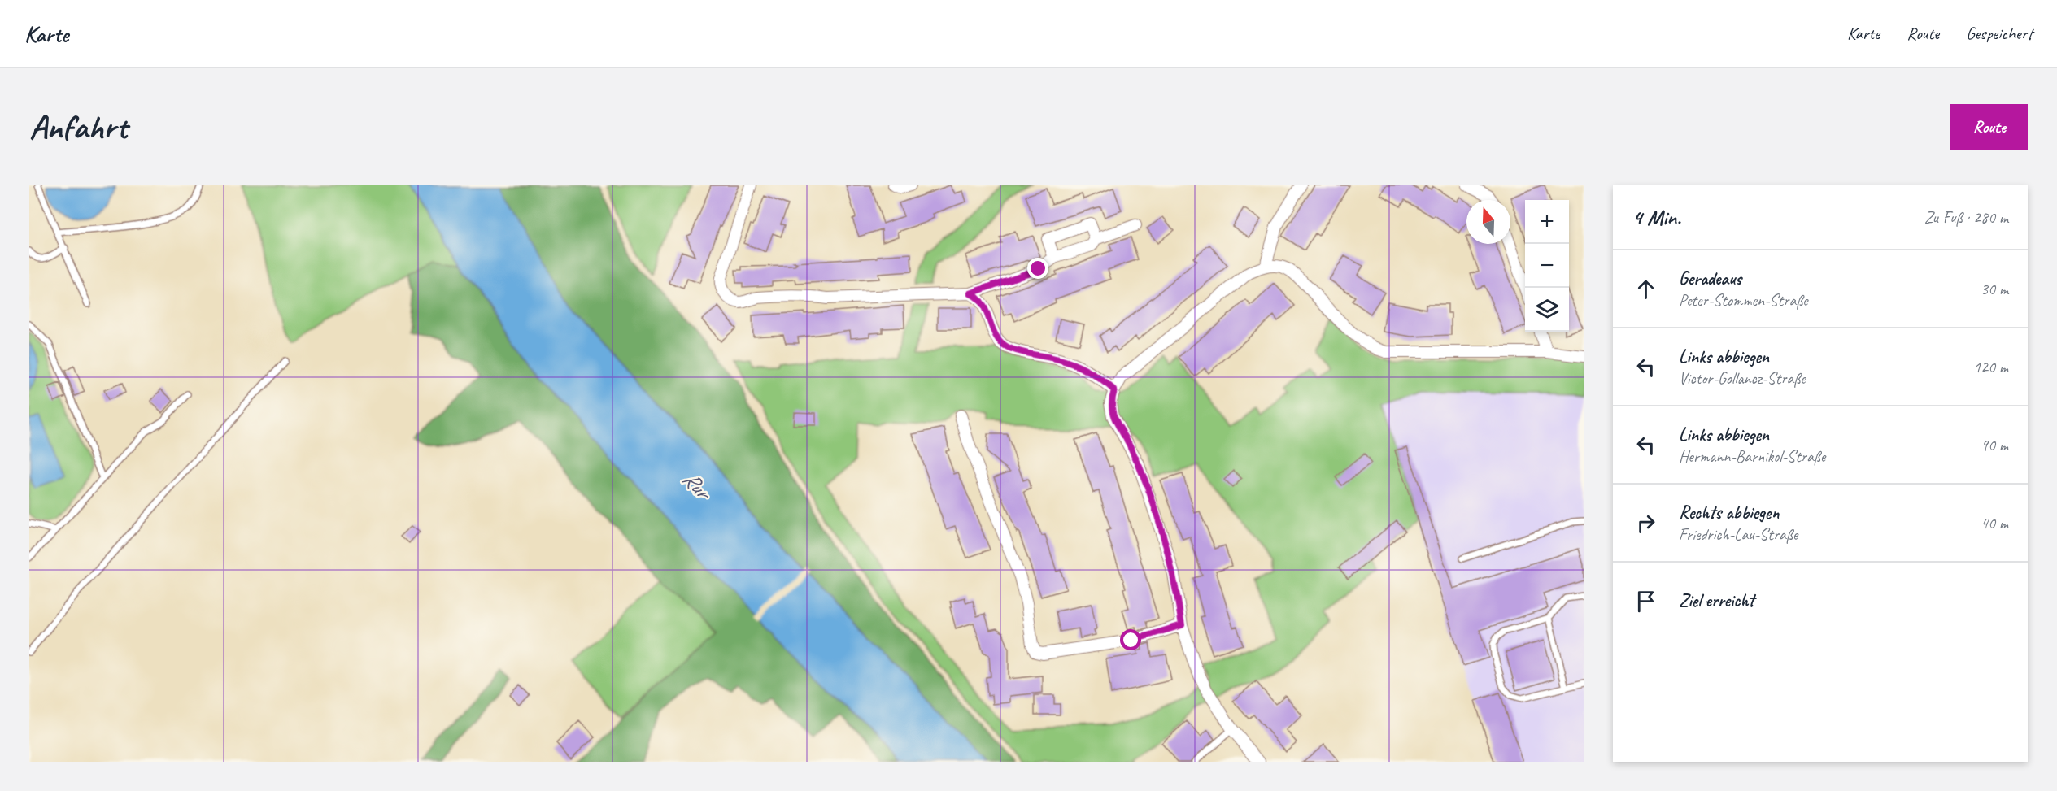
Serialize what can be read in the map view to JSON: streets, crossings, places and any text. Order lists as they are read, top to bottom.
{
  "water": ["Rur"],
  "north": "top",
  "page": {
    "header": "Karte",
    "nav": ["Karte", "Route", "Gespeichert"],
    "buttons": "Route",
    "title": "Anfahrt",
    "heading": ["4 Min.", "Zu Fuß · 280 m"],
    "map_buttons": ["+", "−"],
    "list": [
      ["Geradeaus", "Peter-Stommen-Straße", "30 m"],
      ["Links abbiegen", "Victor-Gollancz-Straße", "120 m"],
      ["Links abbiegen", "Hermann-Barnikol-Straße", "90 m"],
      ["Rechts abbiegen", "Friedrich-Lau-Straße", "40 m"],
      "Ziel erreicht"
    ]
  }
}
